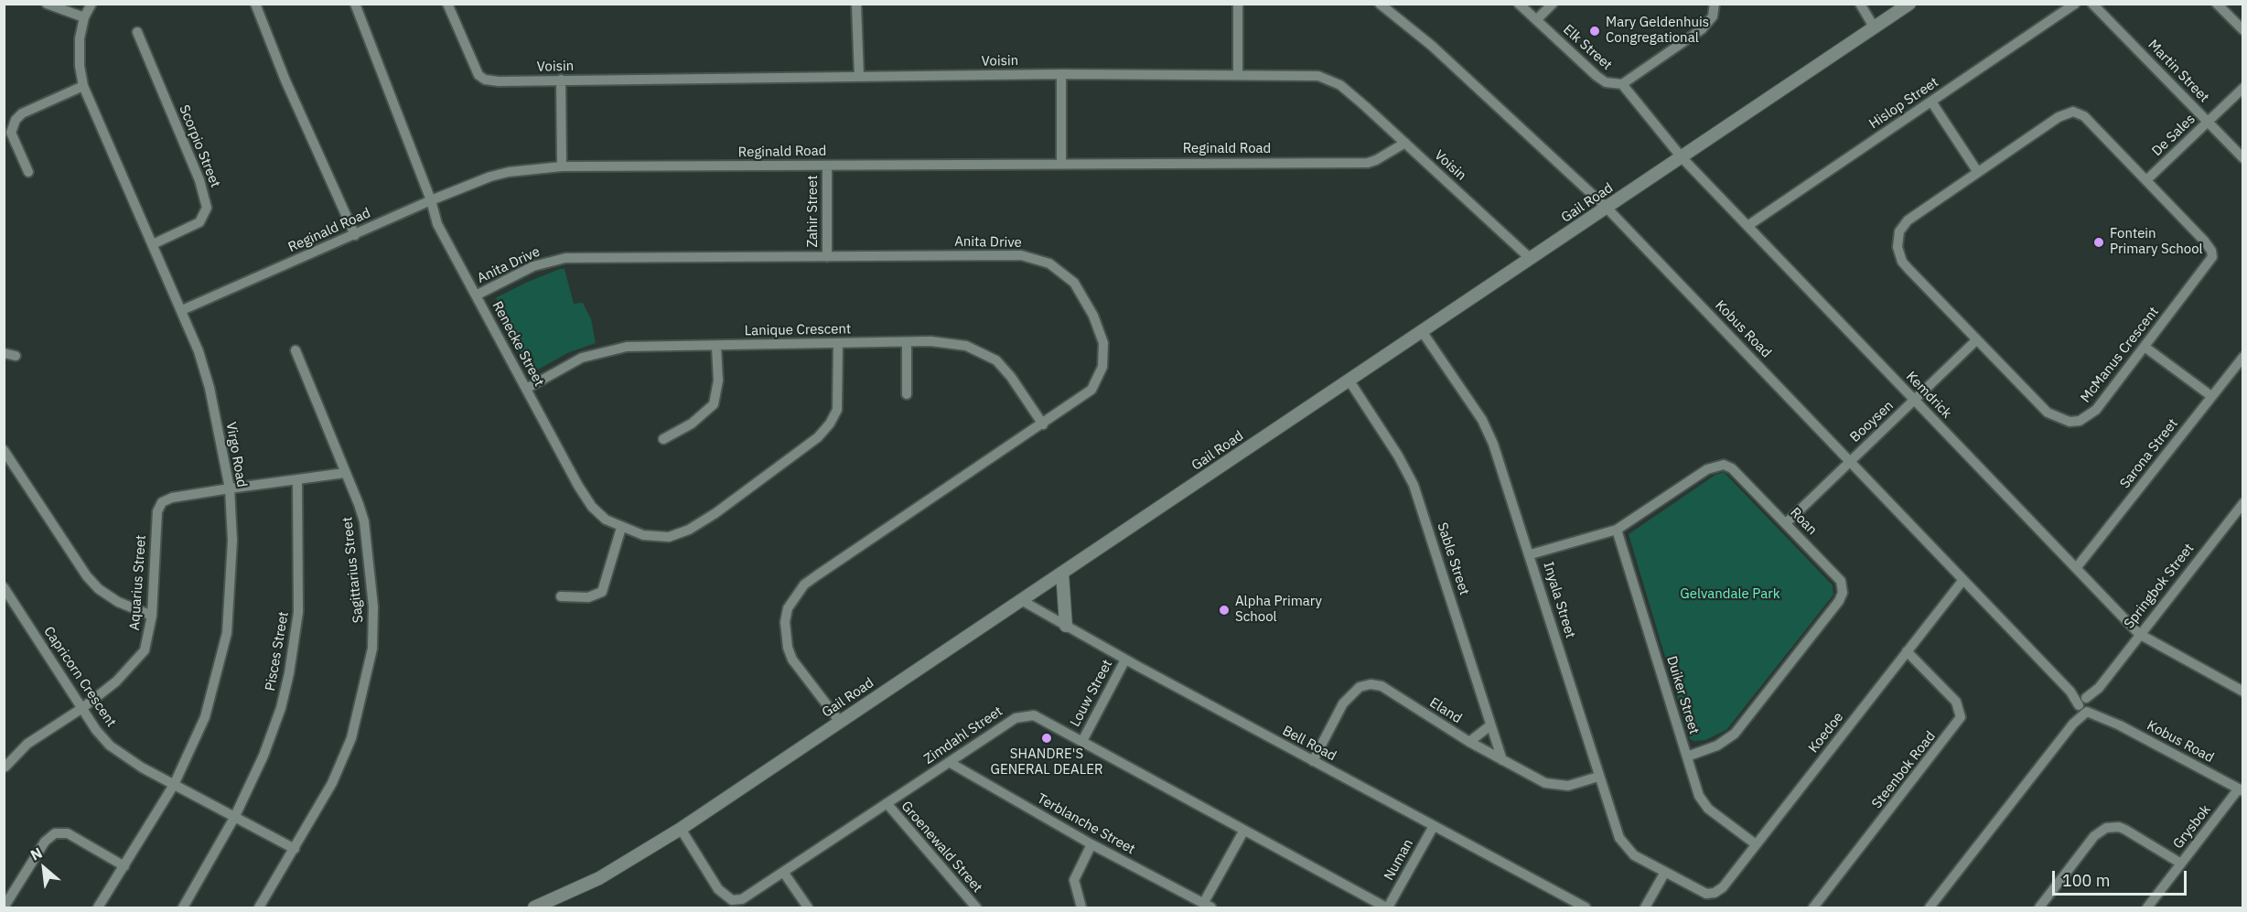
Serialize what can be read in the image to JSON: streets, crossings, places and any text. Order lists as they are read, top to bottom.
{
  "streets": {
    "street": [
      "Elk Street",
      "Voisin",
      "Martin Street",
      "Hislop Street",
      "De Sales",
      "Scorpio Street",
      "Reginald Road",
      "Gail Road",
      "Zahir Street",
      "Anita Drive",
      "Kobus Road",
      "Lanique Crescent",
      "Renecke Street",
      "McManus Crescent",
      "Kemdrick",
      "Booysen",
      "Sarona Street",
      "Virgo Road",
      "Roan",
      "Sable Street",
      "Sagittarius Street",
      "Aquarius Street",
      "Springbok Street",
      "Inyala Street",
      "Pisces Street",
      "Capricorn Crescent",
      "Louw Street",
      "Duiker Street",
      "Eland",
      "Koedoe",
      "Zimdahl Street",
      "Bell Road",
      "Steenbok Road",
      "Terblanche Street",
      "Grysbok",
      "Groenewald Street",
      "Numan"
    ]
  },
  "crossings": [
    ["Elk Street", "Kemdrick"],
    ["Voisin", "Reginald Road"],
    ["Voisin", "Gail Road"],
    ["Martin Street", "De Sales"],
    ["Hislop Street", "Kemdrick"],
    ["De Sales", "McManus Crescent"],
    ["Scorpio Street", "Virgo Road"],
    ["Reginald Road", "Zahir Street"],
    ["Reginald Road", "Renecke Street"],
    ["Reginald Road", "Virgo Road"],
    ["Gail Road", "Anita Drive"],
    ["Gail Road", "Kobus Road"],
    ["Gail Road", "Kemdrick"],
    ["Gail Road", "Sable Street"],
    ["Gail Road", "Inyala Street"],
    ["Gail Road", "Zimdahl Street"],
    ["Gail Road", "Bell Road"],
    ["Zahir Street", "Anita Drive"],
    ["Anita Drive", "Lanique Crescent"],
    ["Anita Drive", "Renecke Street"],
    ["Kobus Road", "Booysen"],
    ["Kobus Road", "Springbok Street"],
    ["Kobus Road", "Koedoe"],
    ["Kobus Road", "Grysbok"],
    ["Lanique Crescent", "Renecke Street"],
    ["McManus Crescent", "Booysen"],
    ["Kemdrick", "Booysen"],
    ["Kemdrick", "Sarona Street"],
    ["Kemdrick", "Springbok Street"],
    ["Booysen", "Roan"],
    ["Virgo Road", "Aquarius Street"],
    ["Virgo Road", "Capricorn Crescent"],
    ["Roan", "Inyala Street"],
    ["Roan", "Duiker Street"],
    ["Sable Street", "Eland"],
    ["Aquarius Street", "Capricorn Crescent"],
    ["Inyala Street", "Eland"],
    ["Inyala Street", "Koedoe"],
    ["Louw Street", "Zimdahl Street"],
    ["Louw Street", "Bell Road"],
    ["Duiker Street", "Koedoe"],
    ["Eland", "Bell Road"],
    ["Koedoe", "Steenbok Road"],
    ["Zimdahl Street", "Terblanche Street"],
    ["Zimdahl Street", "Groenewald Street"],
    ["Zimdahl Street", "Numan"],
    ["Bell Road", "Numan"]
  ],
  "parks": ["Gelvandale Park"],
  "places": [
    "Mary Geldenhuis Congregational",
    "Fontein Primary School",
    "Alpha Primary School",
    "SHANDRE'S GENERAL DEALER"
  ],
  "scale_bar": "100 m",
  "north": "top left"
}
